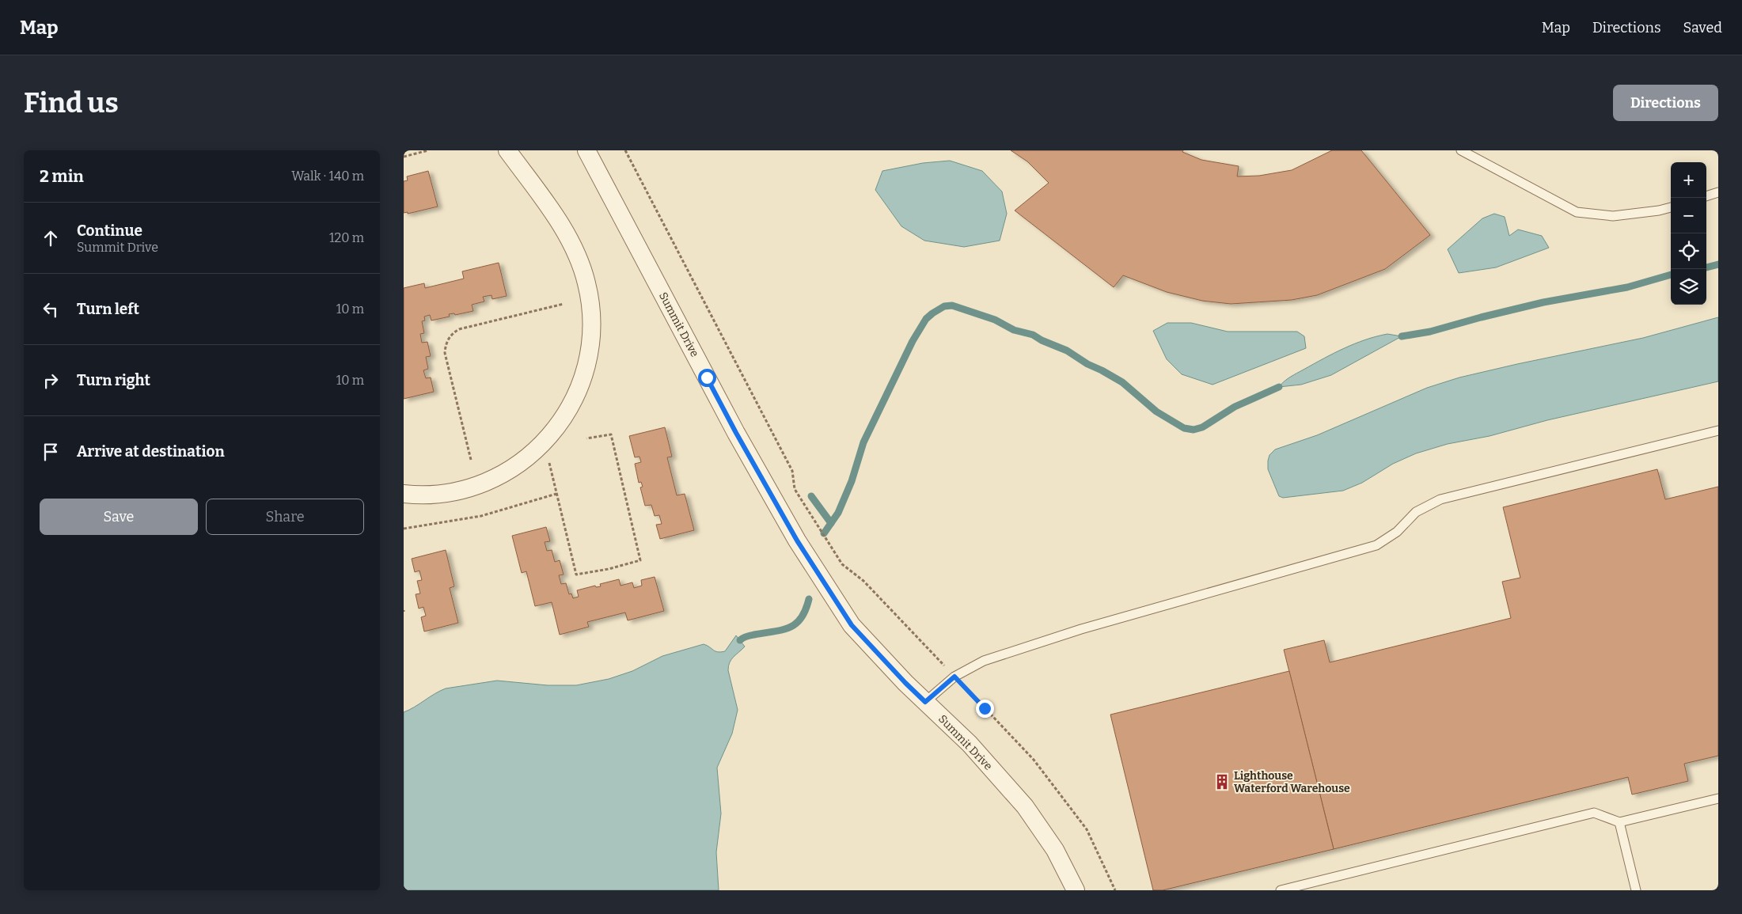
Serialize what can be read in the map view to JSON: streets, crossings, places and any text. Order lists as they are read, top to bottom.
{
  "streets": {
    "street": ["Summit Drive"]
  },
  "places": {
    "building": ["Lighthouse Waterford Warehouse"]
  },
  "page": {
    "header": "Map",
    "nav": ["Map", "Directions", "Saved"],
    "buttons": [
      "Directions",
      ["Save", "Share"]
    ],
    "title": "Find us",
    "heading": ["2 min", "Walk · 140 m"],
    "map_buttons": ["+", "−"],
    "list": [
      ["Continue", "Summit Drive", "120 m"],
      ["Turn left", "10 m"],
      ["Turn right", "10 m"],
      "Arrive at destination"
    ]
  }
}
